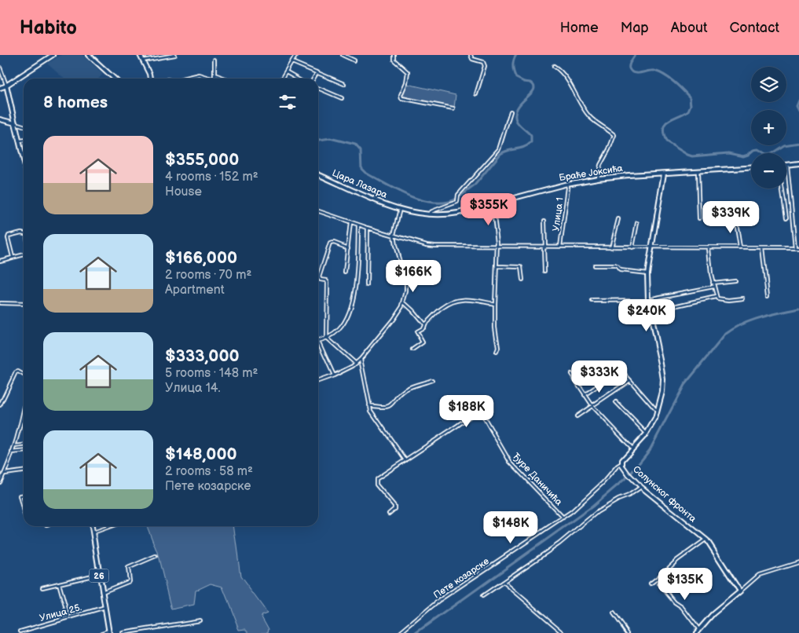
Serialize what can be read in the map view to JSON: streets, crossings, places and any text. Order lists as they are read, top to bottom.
{
  "streets": {
    "main road": [
      "Браће Јоксића",
      "Цара Лазара",
      "Солунског фронта",
      "26"
    ],
    "street": [
      "Улица 1",
      "Ђуре Даничића",
      "Пете козарске",
      "Улица 25."
    ]
  },
  "crossings": [
    ["Браће Јоксића", "Цара Лазара"],
    ["Браће Јоксића", "Улица 1"],
    ["Браће Јоксића", "Солунског фронта"],
    ["Ђуре Даничића", "Пете козарске"],
    ["Солунског фронта", "Пете козарске"],
    ["26", "Улица 25."]
  ],
  "page": {
    "header": "Habito",
    "nav": [
      "Home",
      "Map",
      "About",
      "Contact"
    ],
    "map_buttons": ["+", "−"],
    "heading": "8 homes",
    "list": [
      {
        "name": "$355,000",
        "note": "4 rooms · 152 m² · House"
      },
      {
        "name": "$166,000",
        "note": "2 rooms · 70 m² · Apartment"
      },
      {
        "name": "$333,000",
        "note": "5 rooms · 148 m² · Улица 14."
      },
      {
        "name": "$148,000",
        "note": "2 rooms · 58 m² · Пете козарске"
      }
    ],
    "price": [
      "$355K",
      "$339K",
      "$166K",
      "$240K",
      "$333K",
      "$188K",
      "$148K",
      "$135K"
    ]
  }
}
